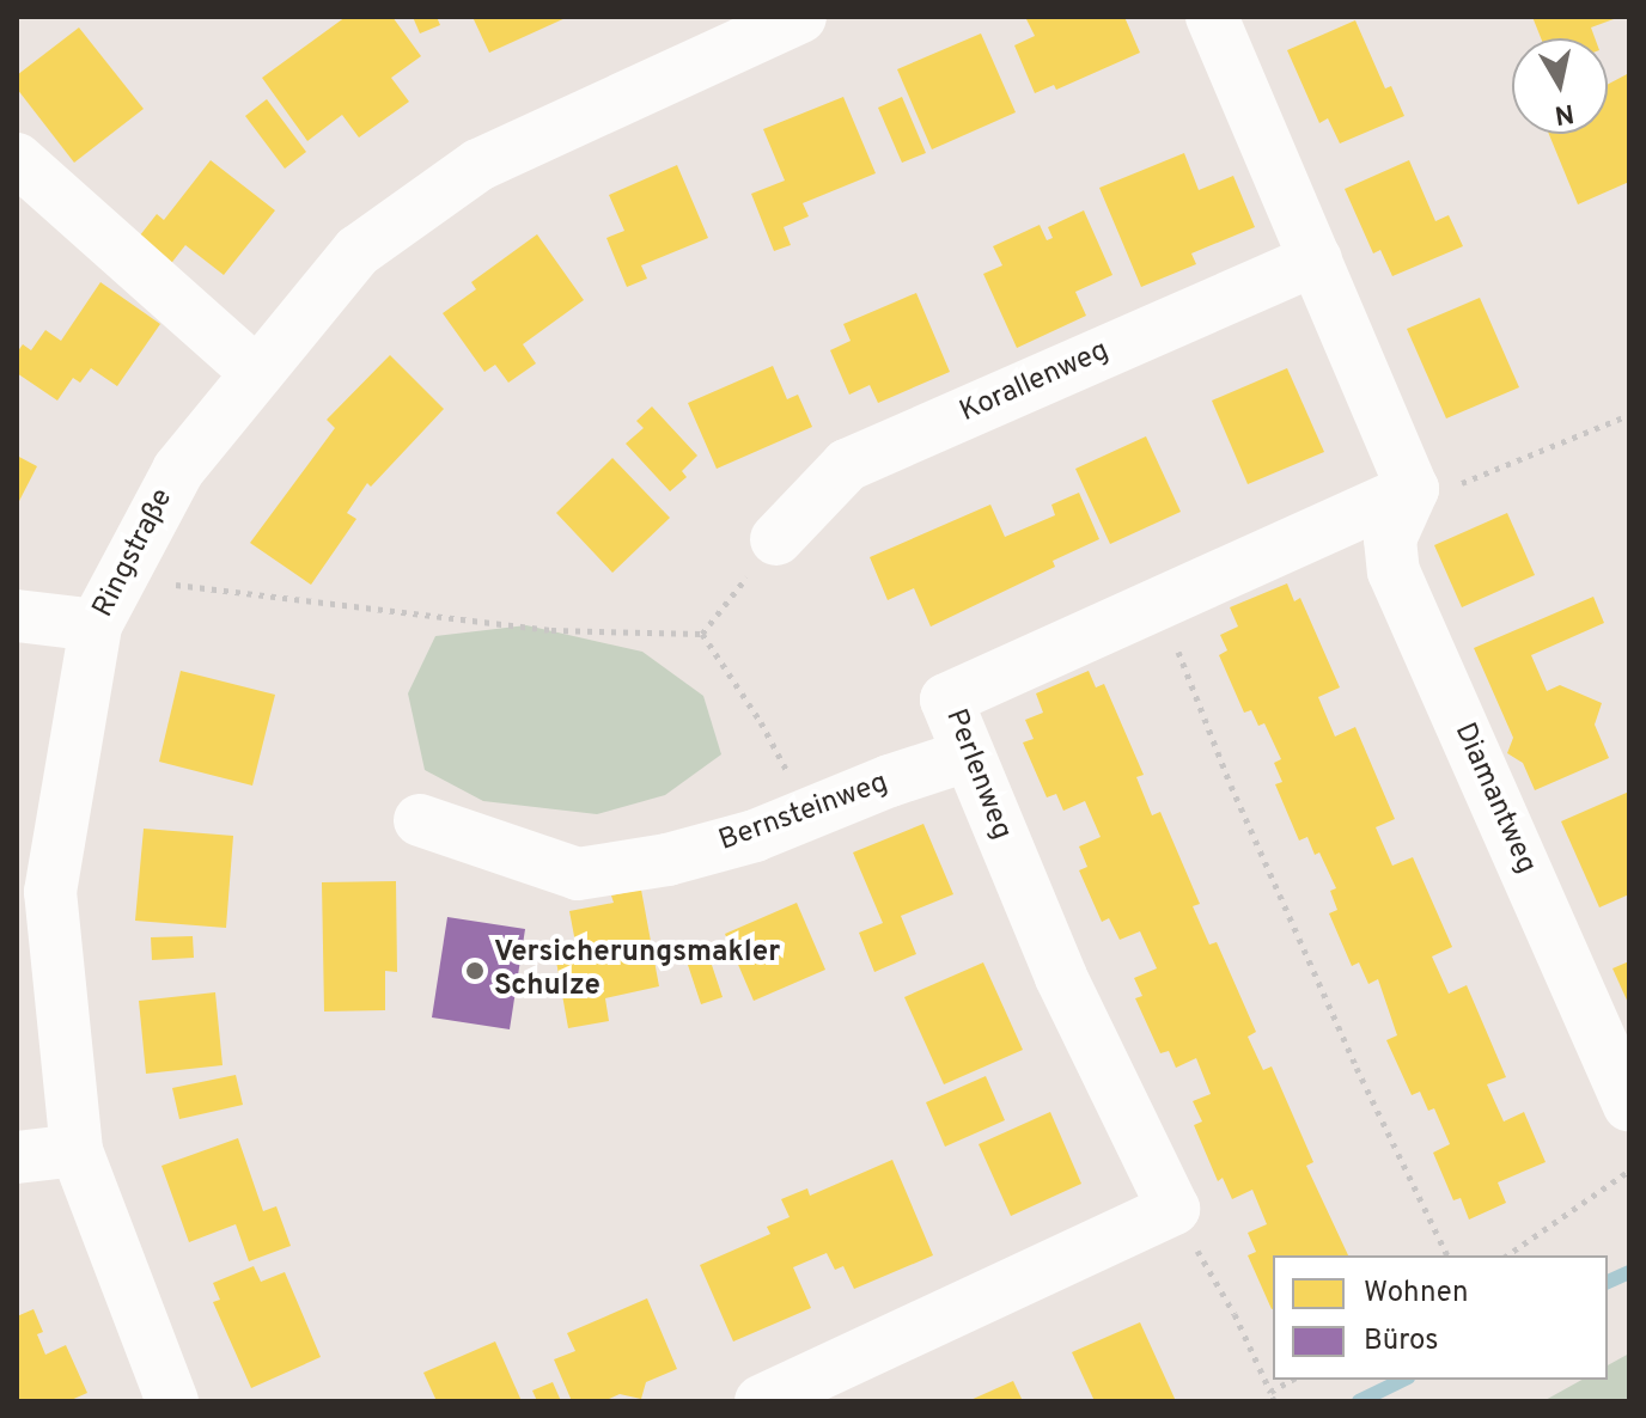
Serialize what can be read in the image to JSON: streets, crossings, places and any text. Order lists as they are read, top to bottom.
{
  "streets": {
    "street": [
      "Korallenweg",
      "Ringstraße",
      "Perlenweg",
      "Diamantweg",
      "Bernsteinweg"
    ]
  },
  "crossings": [
    ["Perlenweg", "Diamantweg"],
    ["Perlenweg", "Bernsteinweg"]
  ],
  "places": ["Versicherungsmakler Schulze"],
  "legend": ["Wohnen", "Büros"],
  "north": "bottom"
}
